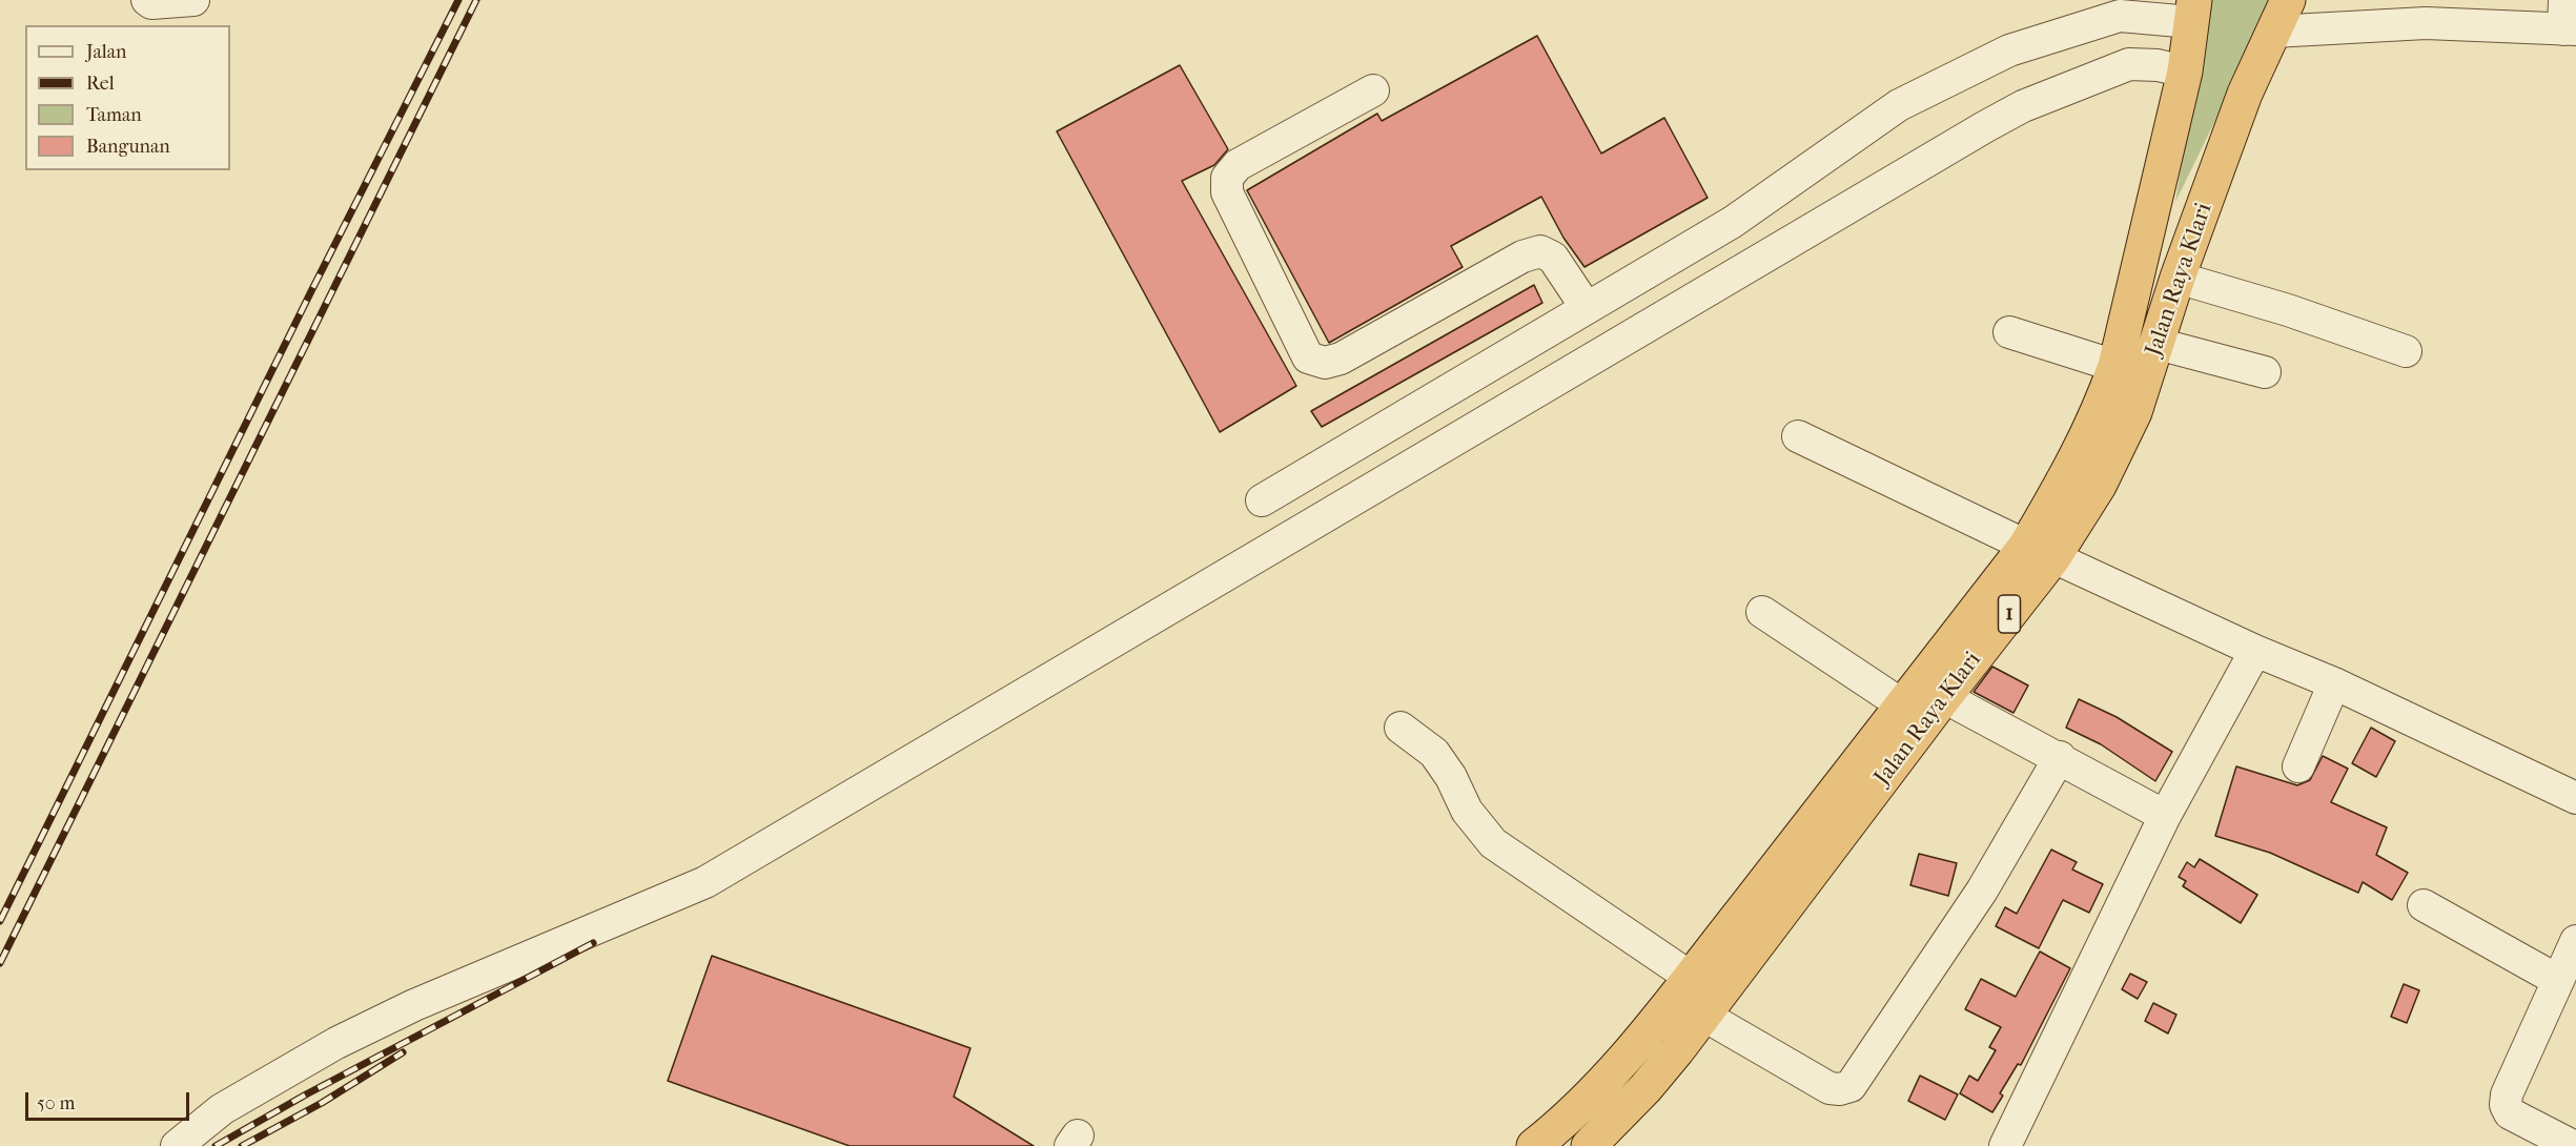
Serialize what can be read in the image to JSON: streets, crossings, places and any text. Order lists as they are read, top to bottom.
{
  "streets": {
    "highway": ["Jalan Raya Klari", "1"]
  },
  "legend": [
    "Jalan",
    "Rel",
    "Taman",
    "Bangunan"
  ],
  "scale_bar": "50 m"
}
